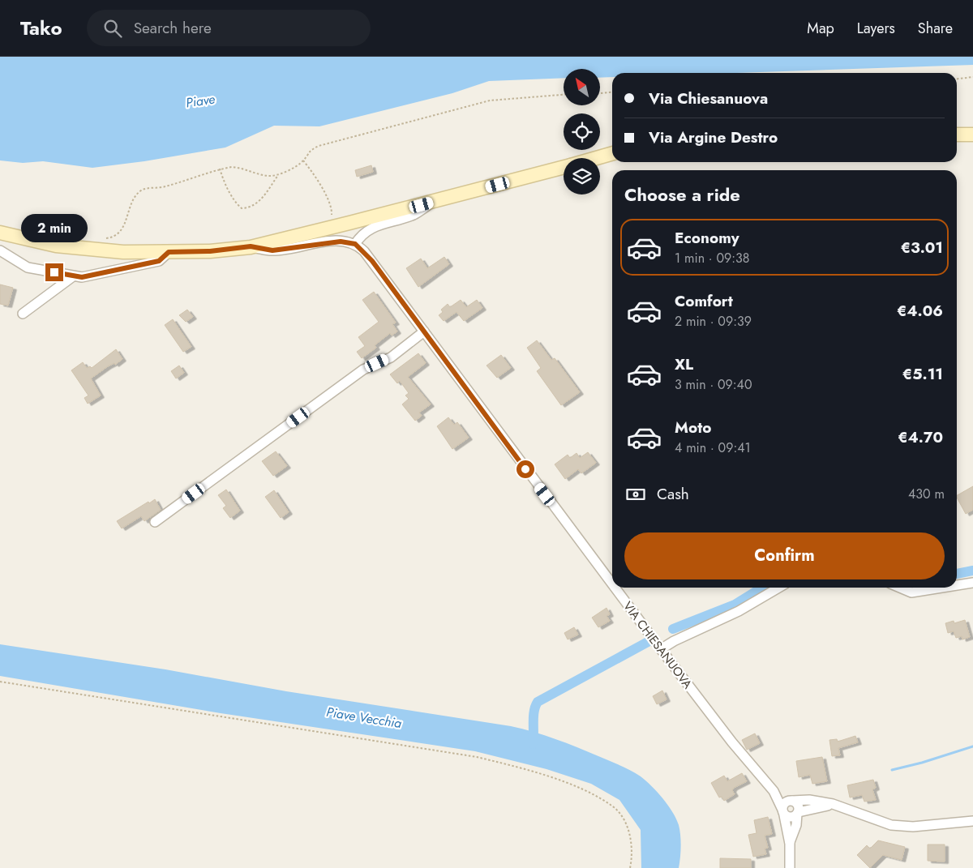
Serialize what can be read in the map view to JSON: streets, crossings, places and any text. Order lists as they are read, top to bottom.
{
  "streets": {
    "street": ["VIA CHIESANUOVA"]
  },
  "water": ["Piave", "Piave Vecchia"],
  "north": "top left",
  "page": {
    "header": "Tako",
    "search": "Search here",
    "nav": ["Map", "Layers", "Share"],
    "banner": ["Via Chiesanuova", "Via Argine Destro"],
    "heading": "Choose a ride",
    "bubble": "2 min",
    "list": [
      {
        "name": "Economy",
        "note": "1 min · 09:38",
        "value": "€3.01"
      },
      {
        "name": "Comfort",
        "note": "2 min · 09:39",
        "value": "€4.06"
      },
      {
        "name": "XL",
        "note": "3 min · 09:40",
        "value": "€5.11"
      },
      {
        "name": "Moto",
        "note": "4 min · 09:41",
        "value": "€4.70"
      }
    ],
    "pay": ["Cash", "430 m"],
    "buttons": "Confirm"
  }
}
